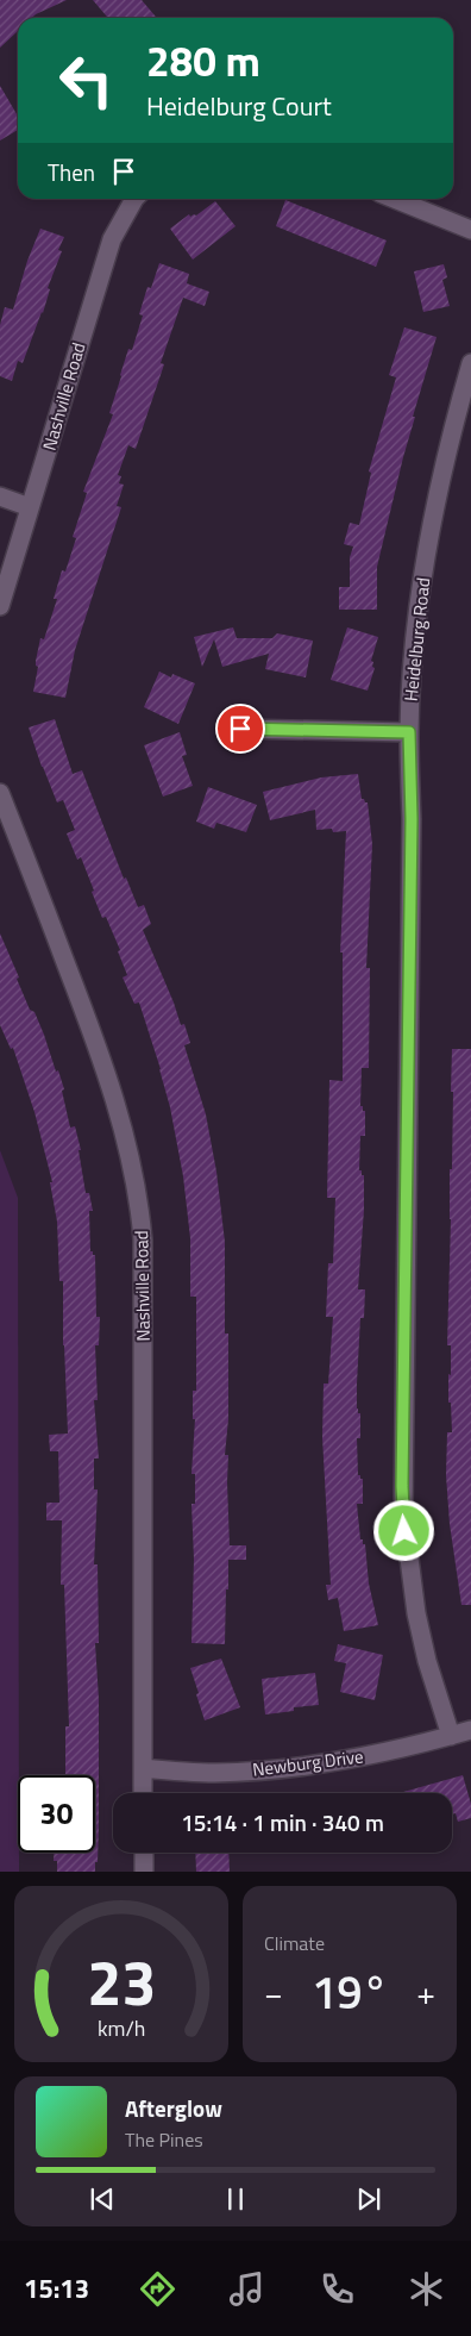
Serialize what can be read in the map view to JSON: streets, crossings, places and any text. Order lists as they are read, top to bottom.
{
  "streets": {
    "street": ["Nashville Road", "Heidelburg Road", "Newburg Drive"]
  },
  "crossings": [
    ["Nashville Road", "Newburg Drive"],
    ["Heidelburg Road", "Newburg Drive"]
  ],
  "page": {
    "turn": ["280 m", "Heidelburg Court"],
    "then": "Then",
    "limit": "30",
    "trip": "15:14 · 1 min · 340 m",
    "tile": "Climate",
    "heat": ["−", "19°", "+"],
    "song": ["Afterglow", "The Pines"],
    "tabs": "15:13",
    "gauge": ["23", "km/h"]
  }
}
